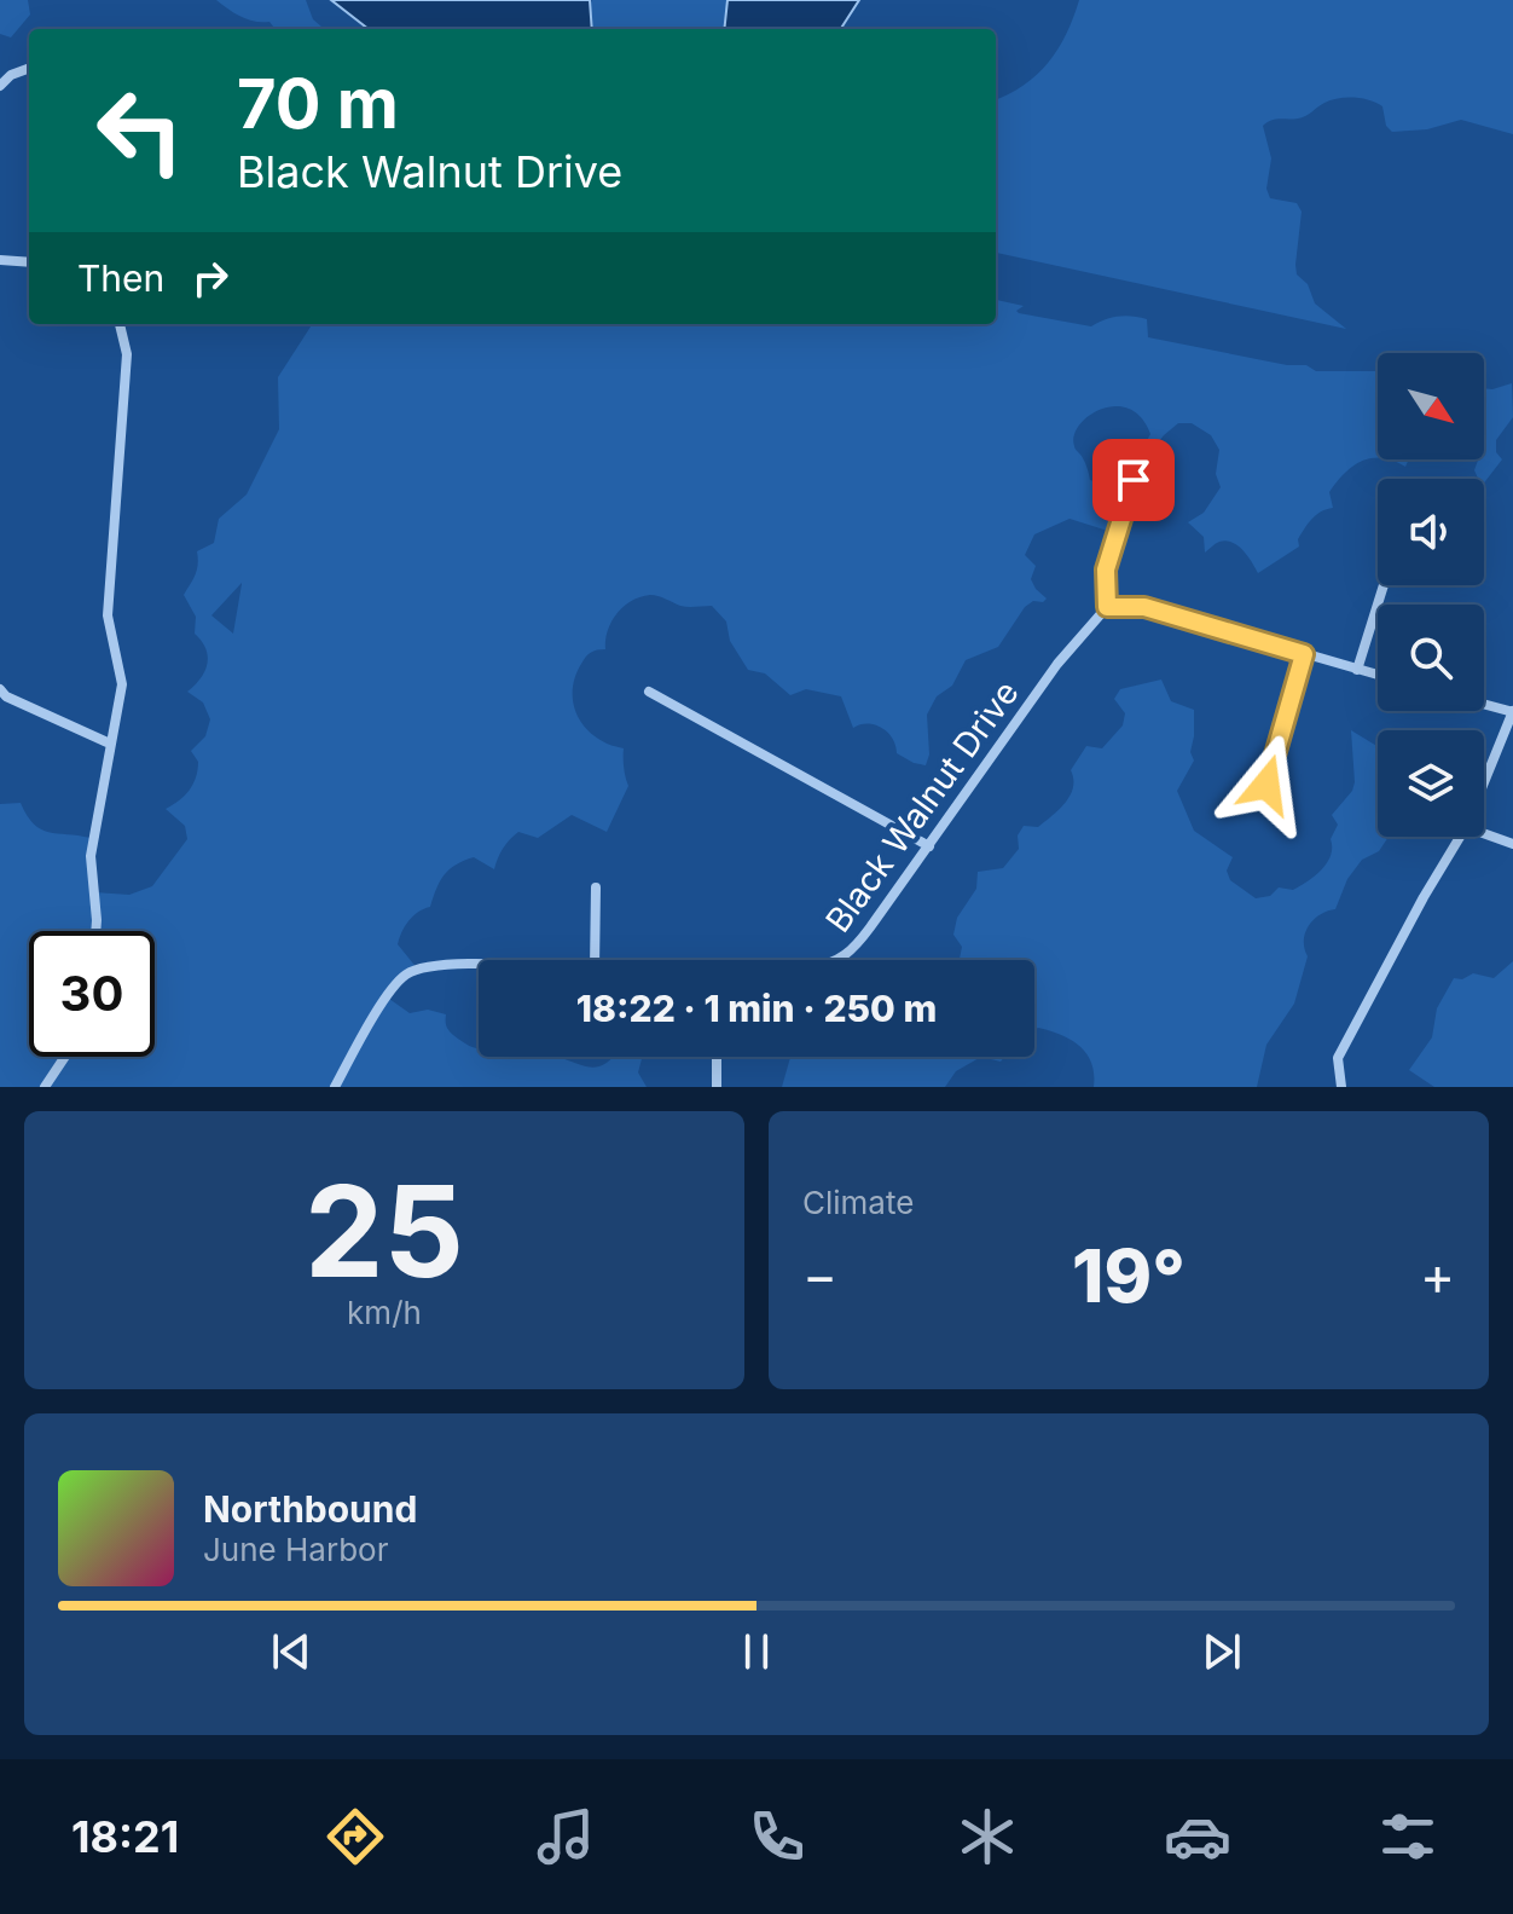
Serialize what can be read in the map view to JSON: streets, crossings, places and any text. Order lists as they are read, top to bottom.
{
  "streets": {
    "street": ["Black Walnut Drive"]
  },
  "north": "bottom right",
  "page": {
    "turn": ["70 m", "Black Walnut Drive"],
    "then": "Then",
    "limit": "30",
    "trip": "18:22 · 1 min · 250 m",
    "tile": [
      ["25", "km/h"],
      "Climate"
    ],
    "heat": ["−", "19°", "+"],
    "song": ["Northbound", "June Harbor"],
    "tabs": "18:21"
  }
}
